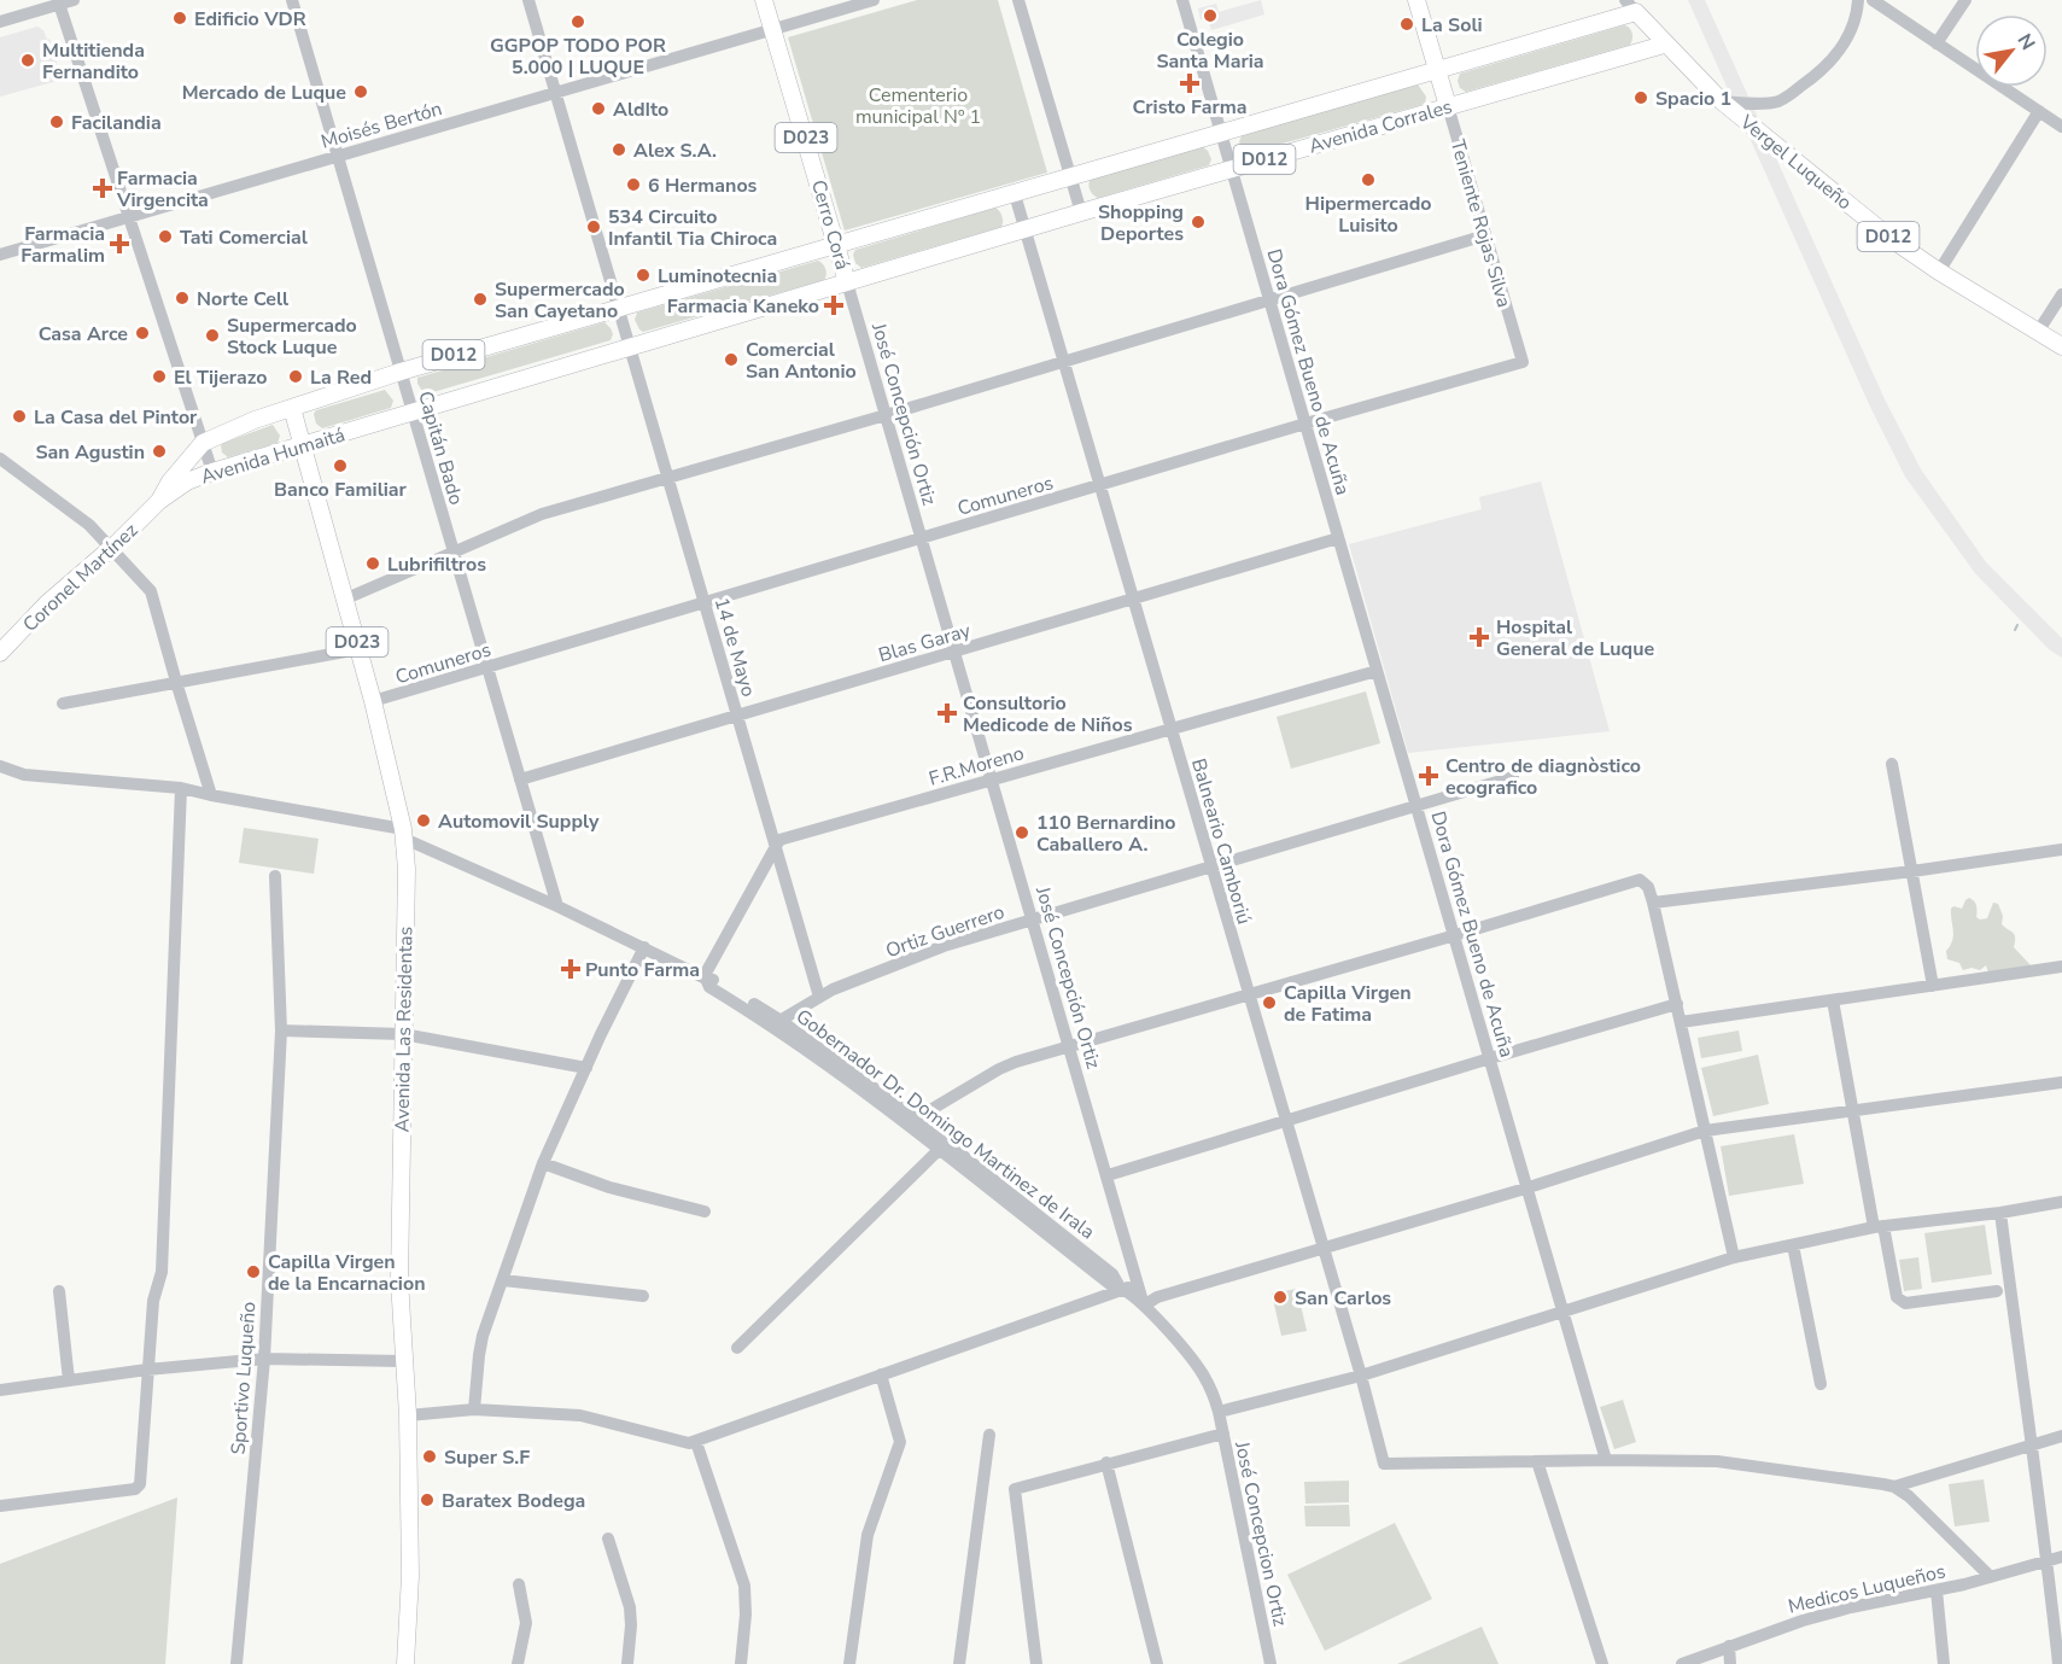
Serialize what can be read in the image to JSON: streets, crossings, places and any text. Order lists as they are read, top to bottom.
{
  "streets": {
    "main road": [
      "Avenida Corrales",
      "D023",
      "D012",
      "Vergel Luqueño",
      "Teniente Rojas Silva",
      "Cerro Corá",
      "Avenida Humaitá",
      "Coronel Martínez",
      "Avenida Las Residentas"
    ],
    "street": [
      "Moisés Bertón",
      "Dora Gómez Bueno de Acuña",
      "José Concepción Ortiz",
      "Capitán Bado",
      "Comuneros",
      "Blas Garay",
      "14 de Mayo",
      "F.R.Moreno",
      "Balneario Camboriú",
      "Ortiz Guerrero",
      "Gobernador Dr. Domingo Martinez de Irala",
      "Sportivo Luqueño",
      "José Concepcion Ortiz",
      "Medicos Luqueños"
    ]
  },
  "crossings": [
    ["Moisés Bertón", "Cerro Corá"],
    ["Moisés Bertón", "Capitán Bado"],
    ["Moisés Bertón", "14 de Mayo"],
    ["Avenida Corrales", "Vergel Luqueño"],
    ["Avenida Corrales", "Teniente Rojas Silva"],
    ["Avenida Corrales", "Cerro Corá"],
    ["Avenida Corrales", "Dora Gómez Bueno de Acuña"],
    ["Avenida Corrales", "José Concepción Ortiz"],
    ["Avenida Corrales", "Avenida Humaitá"],
    ["Avenida Corrales", "Balneario Camboriú"],
    ["Teniente Rojas Silva", "Comuneros"],
    ["Cerro Corá", "José Concepción Ortiz"],
    ["Cerro Corá", "Avenida Humaitá"],
    ["Dora Gómez Bueno de Acuña", "Comuneros"],
    ["Dora Gómez Bueno de Acuña", "Blas Garay"],
    ["Dora Gómez Bueno de Acuña", "F.R.Moreno"],
    ["Dora Gómez Bueno de Acuña", "Ortiz Guerrero"],
    ["José Concepción Ortiz", "Avenida Humaitá"],
    ["José Concepción Ortiz", "Comuneros"],
    ["José Concepción Ortiz", "Blas Garay"],
    ["José Concepción Ortiz", "F.R.Moreno"],
    ["José Concepción Ortiz", "Ortiz Guerrero"],
    ["José Concepción Ortiz", "Gobernador Dr. Domingo Martinez de Irala"],
    ["José Concepción Ortiz", "José Concepcion Ortiz"],
    ["Capitán Bado", "Avenida Humaitá"],
    ["Capitán Bado", "Comuneros"],
    ["Capitán Bado", "Blas Garay"],
    ["Capitán Bado", "Gobernador Dr. Domingo Martinez de Irala"],
    ["Avenida Humaitá", "Coronel Martínez"],
    ["Avenida Humaitá", "14 de Mayo"],
    ["Avenida Humaitá", "Avenida Las Residentas"],
    ["Comuneros", "14 de Mayo"],
    ["Comuneros", "Balneario Camboriú"],
    ["Comuneros", "Avenida Las Residentas"],
    ["Blas Garay", "14 de Mayo"],
    ["Blas Garay", "Balneario Camboriú"],
    ["14 de Mayo", "F.R.Moreno"],
    ["14 de Mayo", "Ortiz Guerrero"],
    ["F.R.Moreno", "Balneario Camboriú"],
    ["Balneario Camboriú", "Ortiz Guerrero"],
    ["Ortiz Guerrero", "Gobernador Dr. Domingo Martinez de Irala"],
    ["Avenida Las Residentas", "Gobernador Dr. Domingo Martinez de Irala"]
  ],
  "parks": ["Cementerio municipal Nº 1"],
  "places": {
    "other": [
      "Colegio Santa Maria",
      "Edificio VDR",
      "GGPOP TODO POR 5.000 | LUQUE",
      "La Soli",
      "Multitienda Fernandito",
      "Mercado de Luque",
      "Spacio 1",
      "AldIto",
      "Facilandia",
      "Alex S.A.",
      "Hipermercado Luisito",
      "6 Hermanos",
      "Shopping Deportes",
      "534 Circuito Infantil Tia Chiroca",
      "Tati Comercial",
      "Luminotecnia",
      "Norte Cell",
      "Supermercado San Cayetano",
      "Casa Arce",
      "Supermercado Stock Luque",
      "Comercial San Antonio",
      "El Tijerazo",
      "La Red",
      "La Casa del Pintor",
      "San Agustin",
      "Banco Familiar",
      "Lubrifiltros",
      "Automovil Supply",
      "110 Bernardino Caballero A.",
      "Capilla Virgen de Fatima",
      "Capilla Virgen de la Encarnacion",
      "San Carlos",
      "Super S.F",
      "Baratex Bodega"
    ],
    "health": [
      "Cristo Farma",
      "Farmacia Virgencita",
      "Farmacia Farmalim",
      "Farmacia Kaneko",
      "Hospital General de Luque",
      "Consultorio Medicode de Niños",
      "Centro de diagnòstico ecografico",
      "Punto Farma"
    ]
  },
  "north": "top right"
}
